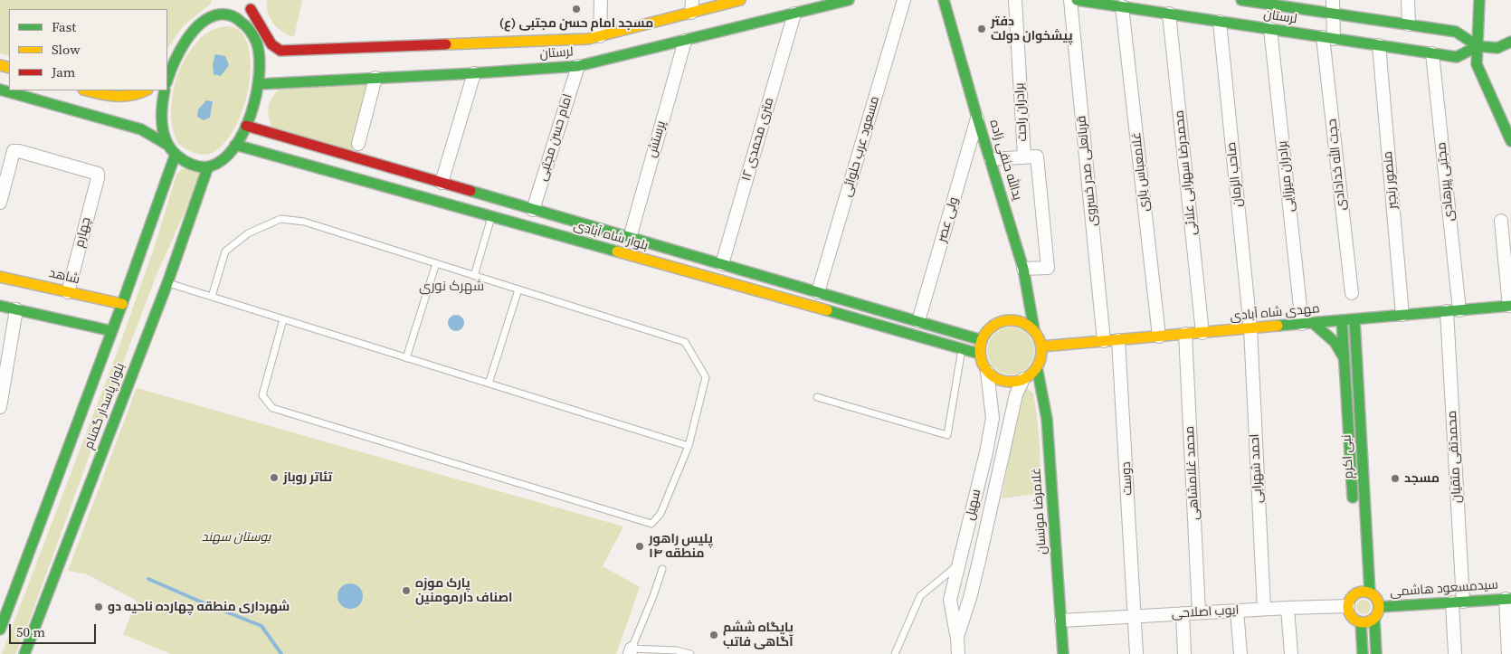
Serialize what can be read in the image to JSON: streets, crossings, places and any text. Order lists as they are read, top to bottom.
{
  "streets": {
    "main road": [
      "لرستان",
      "یدالله حنفی زاده",
      "بلوار شاه آبادی",
      "شاهد",
      "مهدی شاه آبادی",
      "بلوار پاسدار گمنام",
      "نبی اکرم",
      "غلامرضا مونسان",
      "سیدمسعود هاشمی"
    ],
    "street": [
      "برادران راحت",
      "امام حسن مجتبی",
      "پرستش",
      "۱۲ متری محمدی",
      "مسعود عرب حلوائی",
      "حجت الله خدادادی",
      "قربانعلی صدر خسروی",
      "غلامعباس یاری",
      "محمدرضا سهرابی علائی",
      "صاحب الزمان",
      "برادران میرزایی",
      "منصور رنجبر",
      "مجتبی پیرهادی",
      "ولی عصر",
      "چهارم",
      "محمدتقی متقیان",
      "احمد شهرابی",
      "محمد غلامشاهی",
      "دوست",
      "سهیل",
      "ایوب اصلاحی"
    ]
  },
  "crossings": [
    ["لرستان", "امام حسن مجتبی"],
    ["لرستان", "پرستش"],
    ["لرستان", "۱۲ متری محمدی"],
    ["لرستان", "حجت الله خدادادی"],
    ["لرستان", "غلامعباس یاری"],
    ["لرستان", "محمدرضا سهرابی علائی"],
    ["لرستان", "صاحب الزمان"],
    ["لرستان", "برادران میرزایی"],
    ["لرستان", "منصور رنجبر"],
    ["لرستان", "مجتبی پیرهادی"],
    ["برادران راحت", "یدالله حنفی زاده"],
    ["امام حسن مجتبی", "بلوار شاه آبادی"],
    ["پرستش", "بلوار شاه آبادی"],
    ["۱۲ متری محمدی", "بلوار شاه آبادی"],
    ["مسعود عرب حلوائی", "بلوار شاه آبادی"],
    ["یدالله حنفی زاده", "ولی عصر"],
    ["یدالله حنفی زاده", "بلوار شاه آبادی"],
    ["یدالله حنفی زاده", "مهدی شاه آبادی"],
    ["یدالله حنفی زاده", "سهیل"],
    ["یدالله حنفی زاده", "غلامرضا مونسان"],
    ["قربانعلی صدر خسروی", "مهدی شاه آبادی"],
    ["غلامعباس یاری", "مهدی شاه آبادی"],
    ["محمدرضا سهرابی علائی", "مهدی شاه آبادی"],
    ["صاحب الزمان", "مهدی شاه آبادی"],
    ["صاحب الزمان", "احمد شهرابی"],
    ["برادران میرزایی", "مهدی شاه آبادی"],
    ["منصور رنجبر", "مهدی شاه آبادی"],
    ["مجتبی پیرهادی", "مهدی شاه آبادی"],
    ["مجتبی پیرهادی", "محمدتقی متقیان"],
    ["ولی عصر", "بلوار شاه آبادی"],
    ["چهارم", "شاهد"],
    ["بلوار شاه آبادی", "مهدی شاه آبادی"],
    ["بلوار شاه آبادی", "سهیل"],
    ["بلوار شاه آبادی", "غلامرضا مونسان"],
    ["شاهد", "بلوار پاسدار گمنام"],
    ["مهدی شاه آبادی", "نبی اکرم"],
    ["مهدی شاه آبادی", "محمدتقی متقیان"],
    ["مهدی شاه آبادی", "احمد شهرابی"],
    ["مهدی شاه آبادی", "محمد غلامشاهی"],
    ["مهدی شاه آبادی", "دوست"],
    ["مهدی شاه آبادی", "سهیل"],
    ["مهدی شاه آبادی", "غلامرضا مونسان"],
    ["نبی اکرم", "سیدمسعود هاشمی"],
    ["نبی اکرم", "ایوب اصلاحی"],
    ["محمدتقی متقیان", "سیدمسعود هاشمی"],
    ["احمد شهرابی", "ایوب اصلاحی"],
    ["محمد غلامشاهی", "ایوب اصلاحی"],
    ["دوست", "ایوب اصلاحی"],
    ["سهیل", "غلامرضا مونسان"],
    ["غلامرضا مونسان", "ایوب اصلاحی"],
    ["سیدمسعود هاشمی", "ایوب اصلاحی"]
  ],
  "districts": ["شهرک نوری"],
  "parks": ["بوستان سهند"],
  "places": [
    "مسجد امام حسن مجتبی (ع)",
    "دفتر پیشخوان دولت",
    "تئاتر روباز",
    "مسجد",
    "پلیس راهور منطقه ۱۴",
    "پارک موزه اصناف دارمومنین",
    "شهرداری منطقه چهارده ناحیه دو",
    "پایگاه ششم آگاهی فاتب"
  ],
  "legend": ["Fast", "Slow", "Jam"],
  "scale_bar": "50 m"
}
